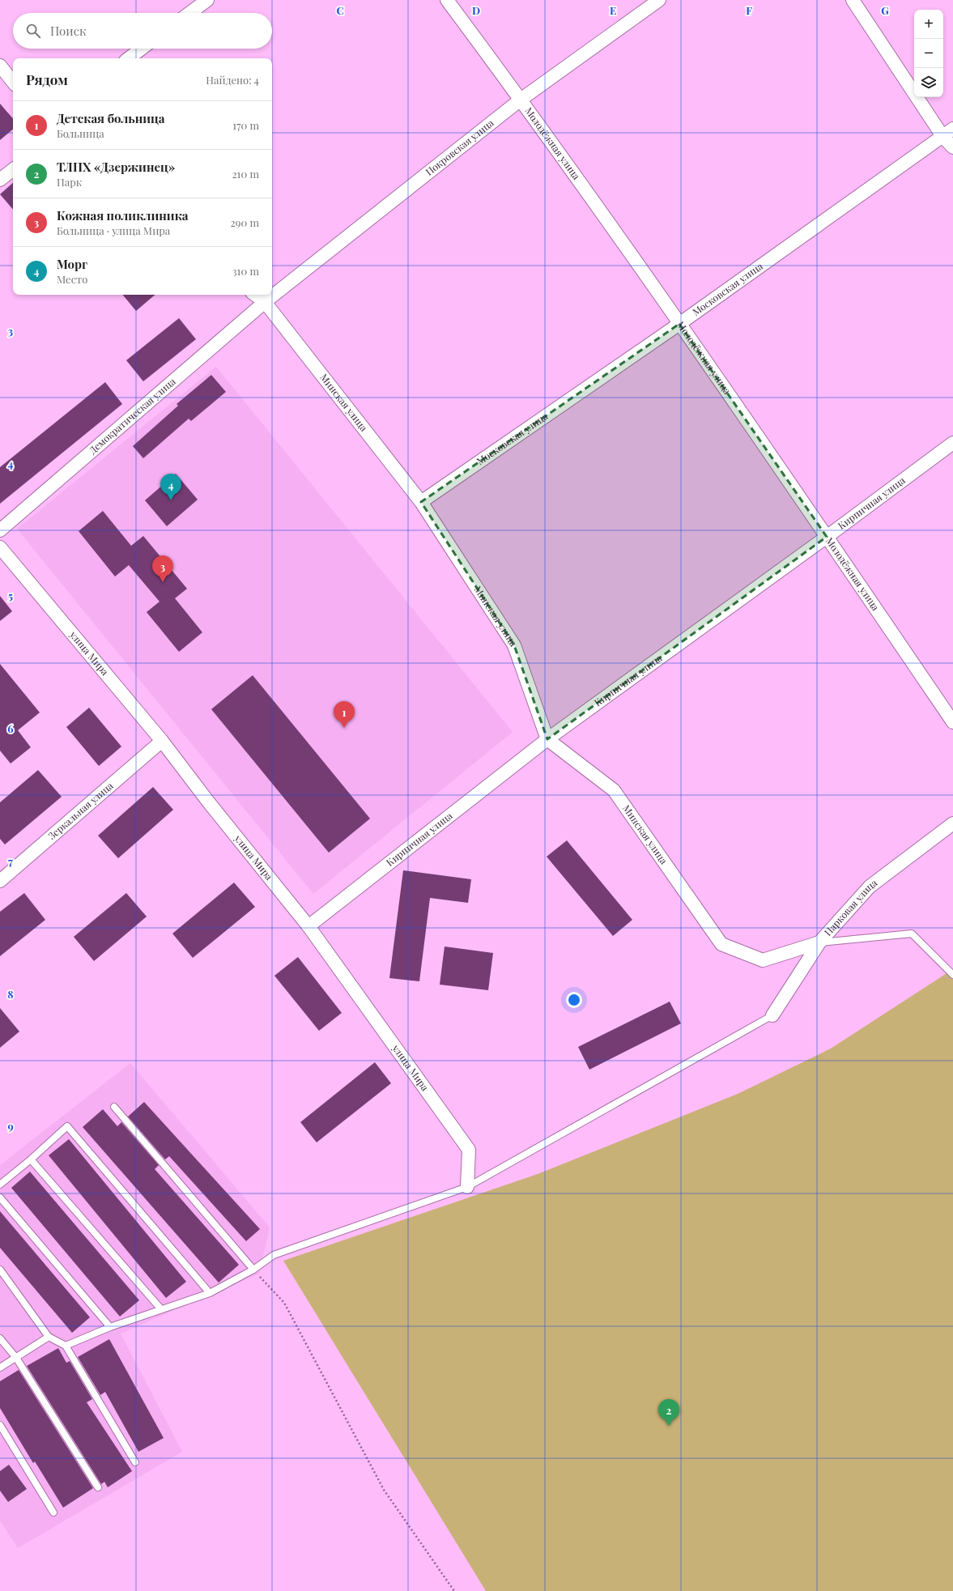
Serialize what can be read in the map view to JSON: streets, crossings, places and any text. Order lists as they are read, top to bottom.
{
  "streets": {
    "street": [
      "Молодёжная улица",
      "Покровская улица",
      "Московская улица",
      "Минская улица",
      "Демократическая улица",
      "Кирпичная улица",
      "улица Мира",
      "Зеркальная улица",
      "Парковая улица"
    ]
  },
  "crossings": [
    ["Молодёжная улица", "Покровская улица"],
    ["Молодёжная улица", "Московская улица"],
    ["Молодёжная улица", "Кирпичная улица"],
    ["Покровская улица", "Минская улица"],
    ["Покровская улица", "Демократическая улица"],
    ["Московская улица", "Минская улица"],
    ["Минская улица", "Демократическая улица"],
    ["Минская улица", "Кирпичная улица"],
    ["Минская улица", "Парковая улица"],
    ["Кирпичная улица", "улица Мира"],
    ["улица Мира", "Зеркальная улица"]
  ],
  "page": {
    "map_buttons": ["+", "−"],
    "search": "Поиск",
    "heading": ["Рядом", "Найдено: 4"],
    "list": [
      {
        "mark": "1",
        "name": "Детская больница",
        "note": "Больница",
        "value": "170 m"
      },
      {
        "mark": "2",
        "name": "ТЛПХ «Дзержинец»",
        "note": "Парк",
        "value": "210 m"
      },
      {
        "mark": "3",
        "name": "Кожная поликлиника",
        "note": "Больница · улица Мира",
        "value": "290 m"
      },
      {
        "mark": "4",
        "name": "Морг",
        "note": "Место",
        "value": "310 m"
      }
    ],
    "pins": [
      "4",
      "3",
      "1",
      "2"
    ]
  },
  "grid": {
    "columns": [
      "C",
      "D",
      "E",
      "F",
      "G"
    ],
    "rows": [
      "3",
      "4",
      "5",
      "6",
      "7",
      "8",
      "9"
    ]
  }
}
